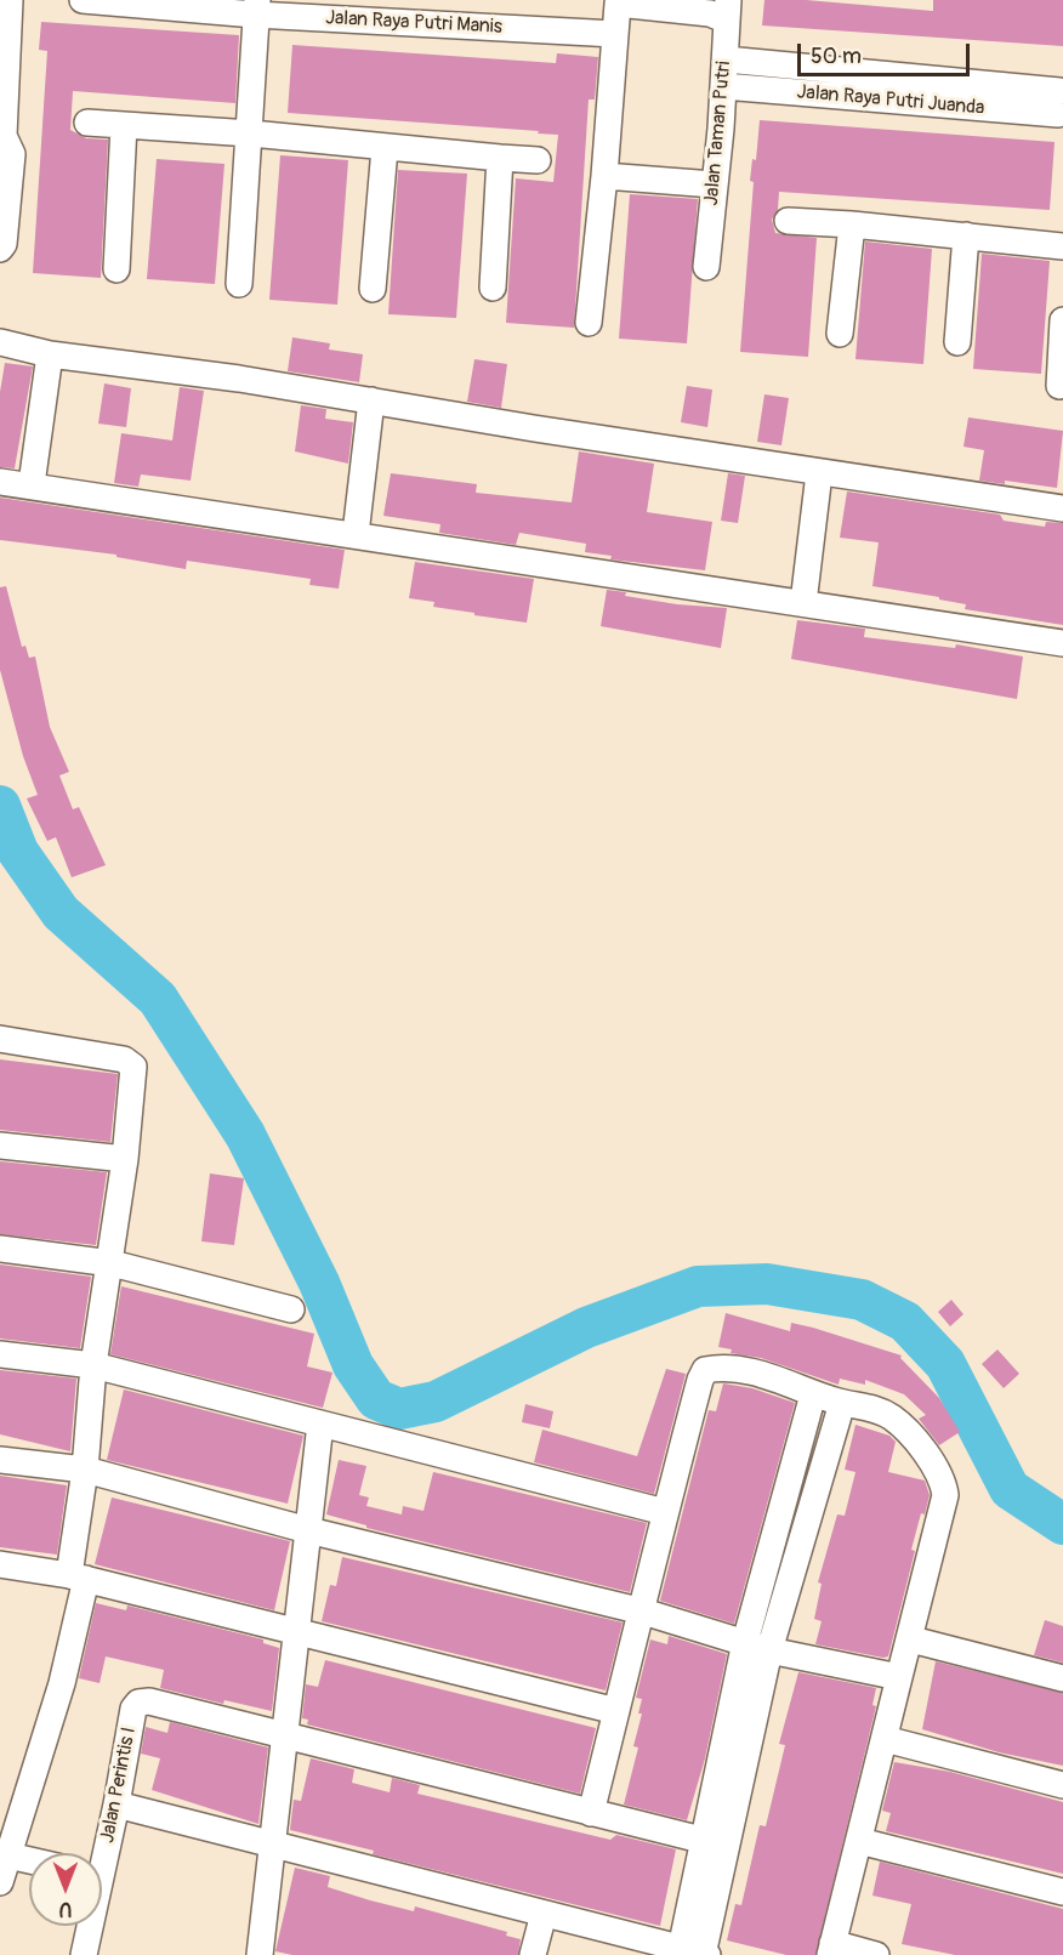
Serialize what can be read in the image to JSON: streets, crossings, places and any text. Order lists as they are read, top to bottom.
{
  "streets": {
    "street": [
      "Jalan Raya Putri Manis",
      "Jalan Raya Putri Juanda",
      "Jalan Taman Putri",
      "Jalan Perintis I"
    ]
  },
  "crossings": [
    ["Jalan Raya Putri Juanda", "Jalan Taman Putri"]
  ],
  "scale_bar": "50 m",
  "north": "bottom"
}
